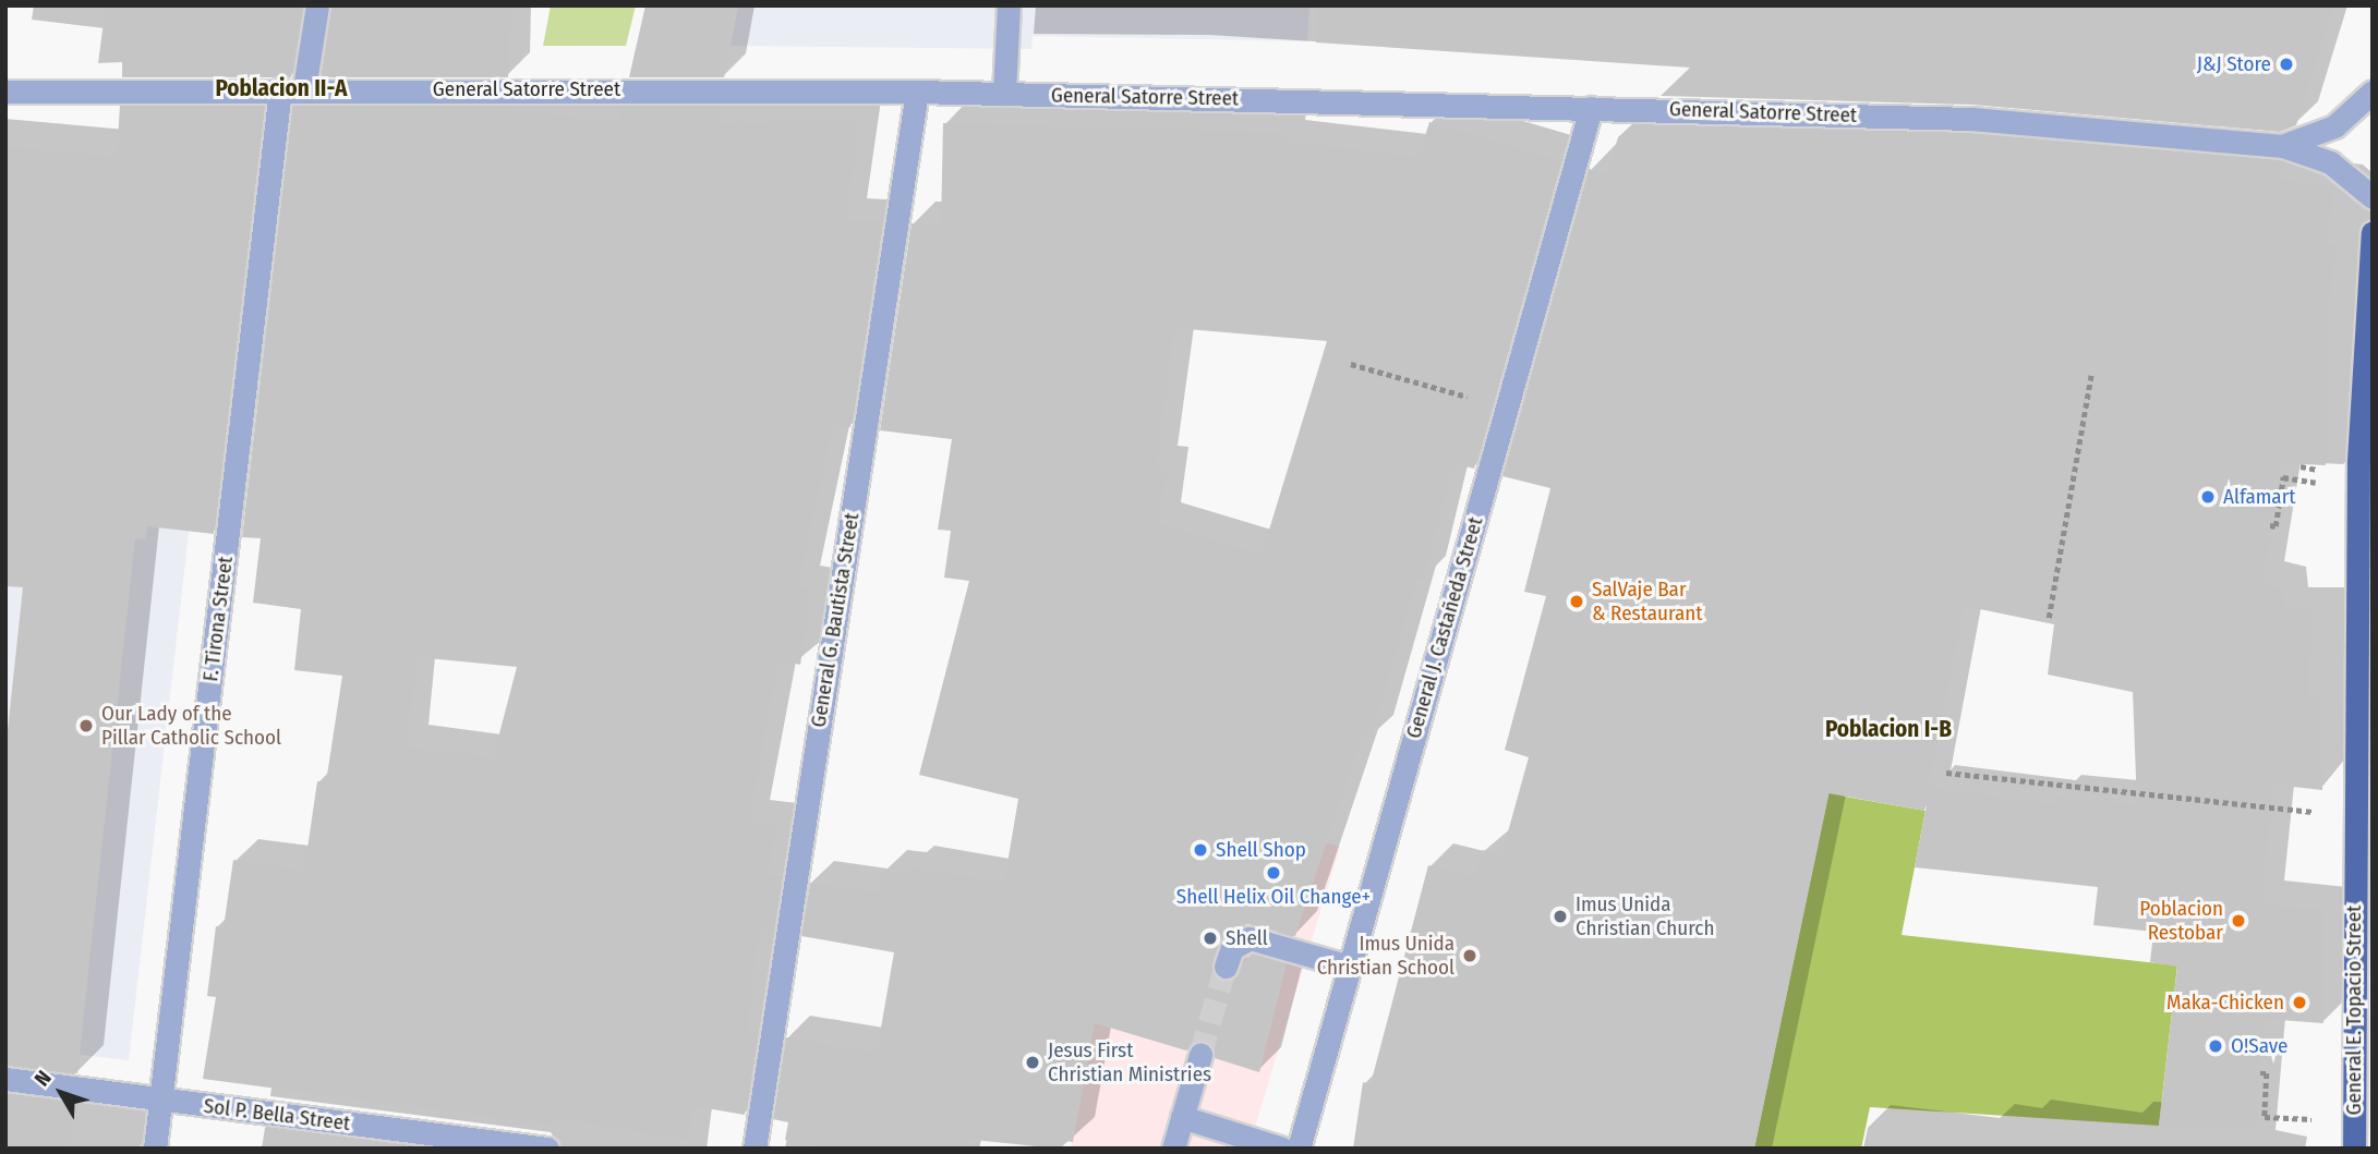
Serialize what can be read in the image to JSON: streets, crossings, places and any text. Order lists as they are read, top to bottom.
{
  "streets": {
    "main road": ["General E. Topacio Street"],
    "street": [
      "General Satorre Street",
      "F. Tirona Street",
      "General G. Bautista Street",
      "General J. Castañeda Street",
      "Sol P. Bella Street"
    ]
  },
  "crossings": [
    ["General Satorre Street", "F. Tirona Street"],
    ["General Satorre Street", "General G. Bautista Street"],
    ["General Satorre Street", "General J. Castañeda Street"],
    ["F. Tirona Street", "Sol P. Bella Street"]
  ],
  "districts": ["Poblacion II-A", "Poblacion I-B"],
  "places": [
    "J&J Store",
    "Alfamart",
    "SalVaje Bar & Restaurant",
    "Our Lady of the Pillar Catholic School",
    "Shell Shop",
    "Shell Helix Oil Change+",
    "Imus Unida Christian Church",
    "Poblacion Restobar",
    "Shell",
    "Imus Unida Christian School",
    "Maka-Chicken",
    "O!Save",
    "Jesus First Christian Ministries"
  ],
  "north": "top left"
}
